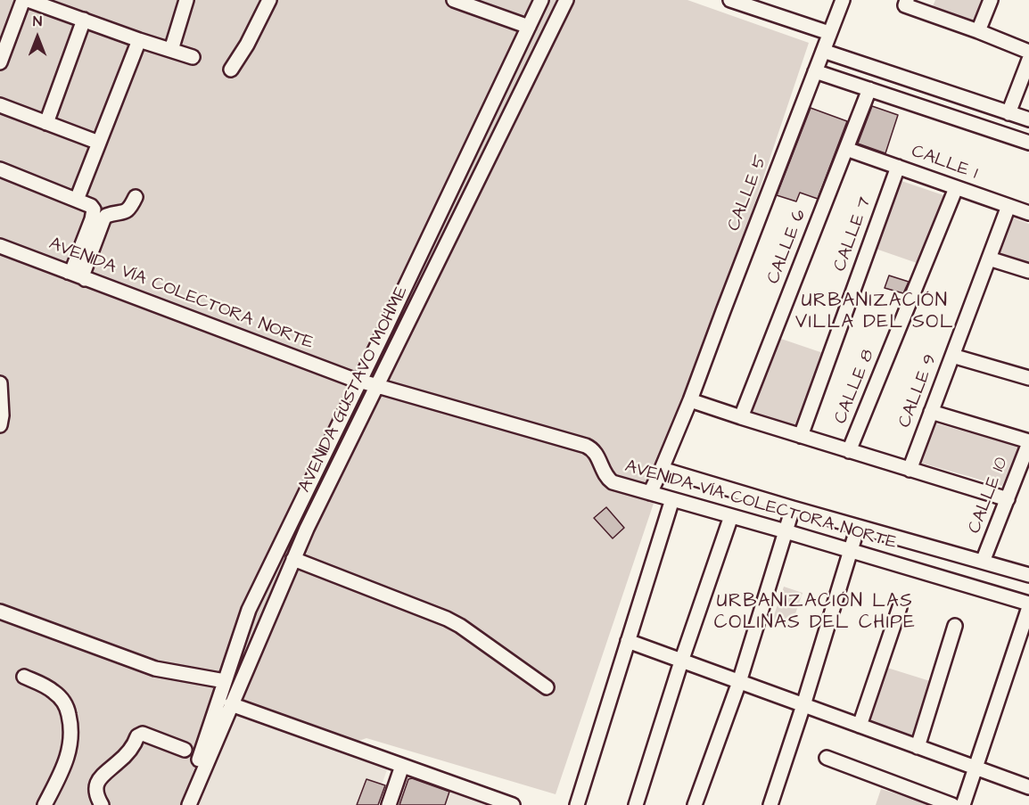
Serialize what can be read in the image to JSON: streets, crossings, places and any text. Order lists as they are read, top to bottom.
{
  "streets": {
    "street": [
      "CALLE 1",
      "CALLE 5",
      "CALLE 7",
      "CALLE 6",
      "AVENIDA VÍA COLECTORA NORTE",
      "CALLE 8",
      "AVENIDA GUSTAVO MOHME",
      "CALLE 9",
      "CALLE 10"
    ]
  },
  "crossings": [
    ["CALLE 1", "CALLE 7"],
    ["CALLE 1", "CALLE 6"],
    ["CALLE 1", "CALLE 8"],
    ["CALLE 1", "CALLE 9"],
    ["CALLE 5", "AVENIDA VÍA COLECTORA NORTE"],
    ["AVENIDA VÍA COLECTORA NORTE", "AVENIDA GUSTAVO MOHME"],
    ["AVENIDA VÍA COLECTORA NORTE", "CALLE 10"]
  ],
  "districts": ["URBANIZACIÓN VILLA DEL SOL", "URBANIZACIÓN LAS COLINAS DEL CHIPE"],
  "north": "top"
}
